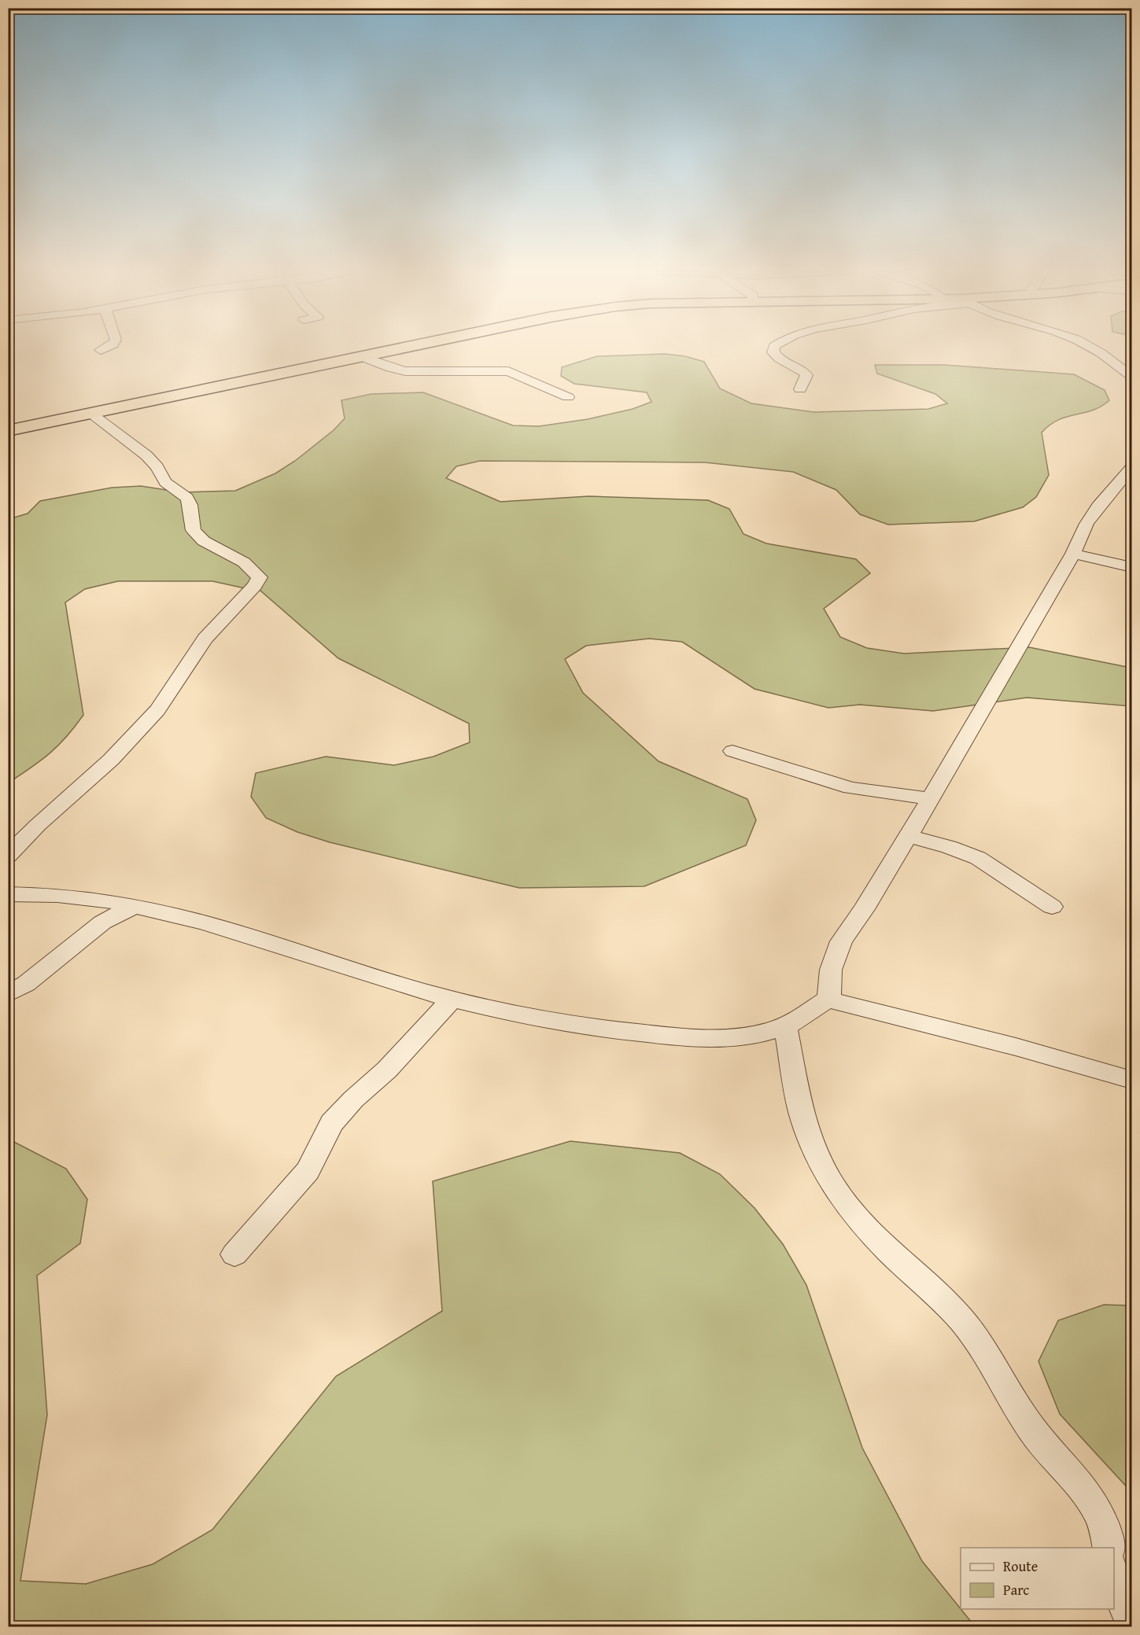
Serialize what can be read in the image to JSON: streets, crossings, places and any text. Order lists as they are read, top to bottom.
{
  "legend": ["Route", "Parc"]
}
